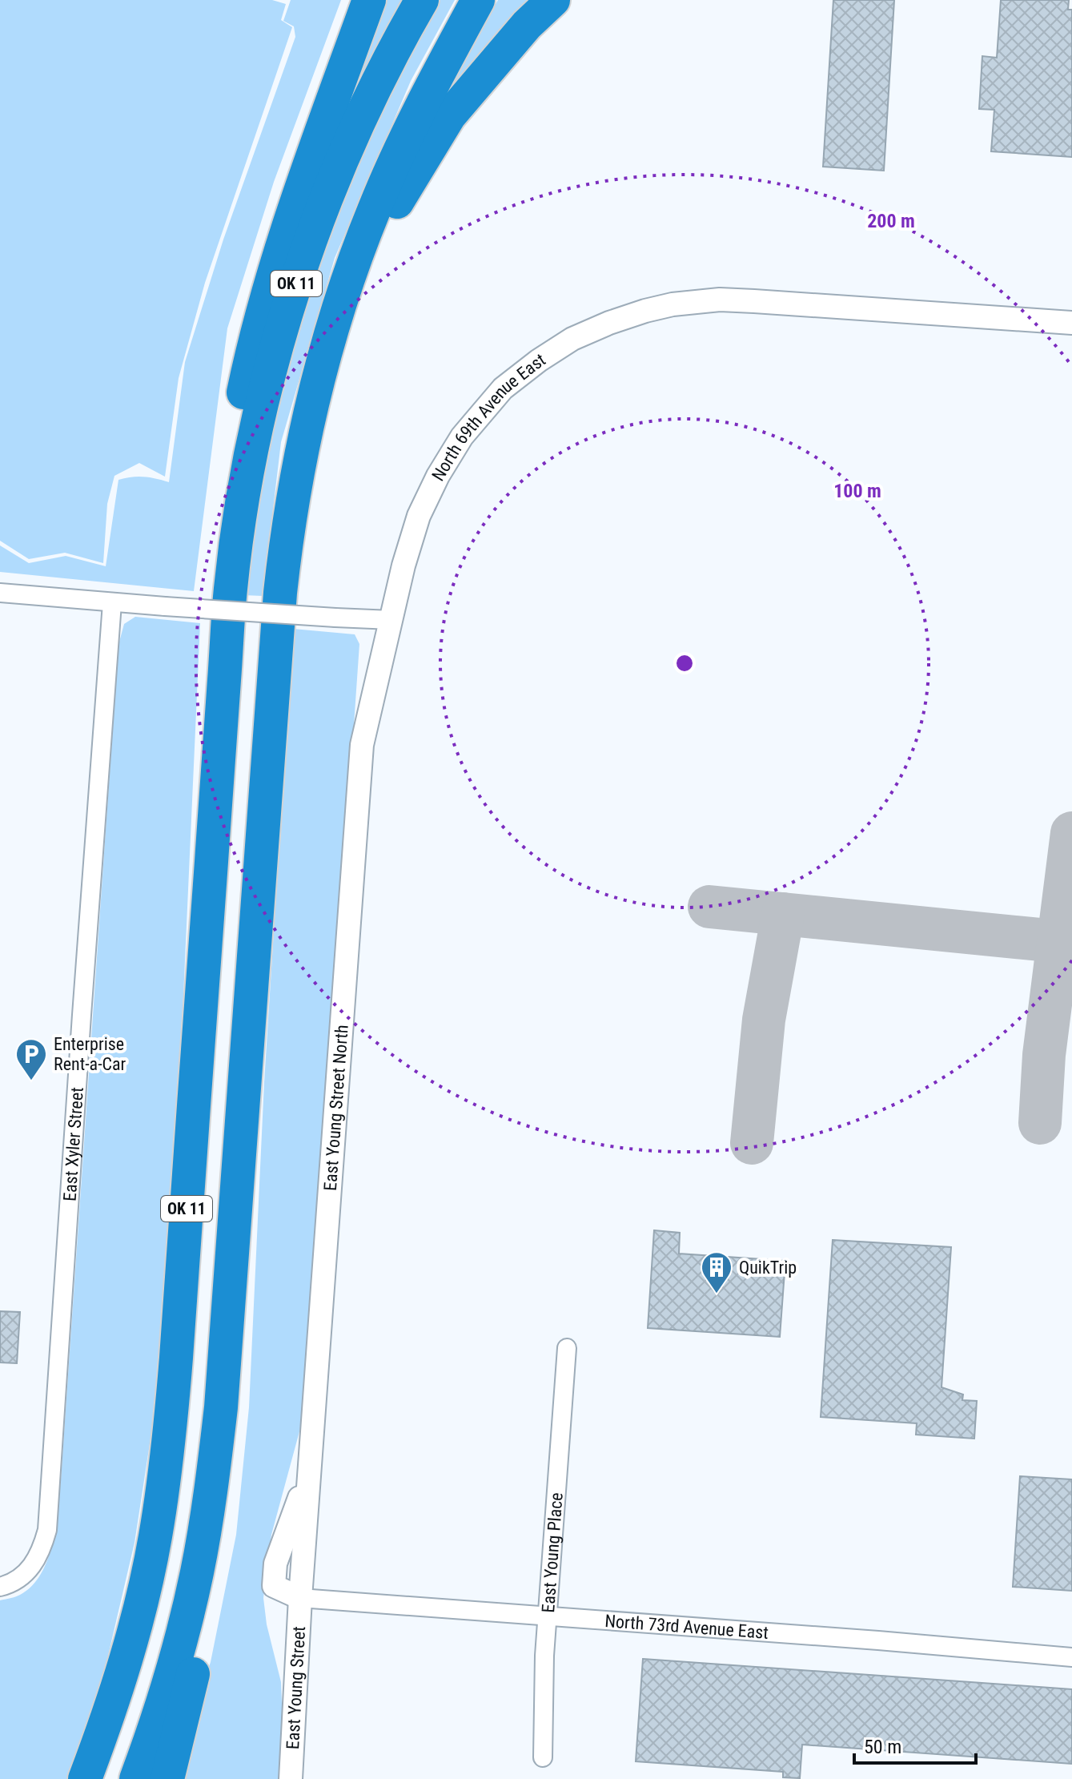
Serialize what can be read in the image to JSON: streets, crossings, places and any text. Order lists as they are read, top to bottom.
{
  "streets": {
    "highway": ["OK 11"],
    "street": [
      "North 69th Avenue East",
      "East Young Street North",
      "East Xyler Street",
      "East Young Place",
      "North 73rd Avenue East",
      "East Young Street"
    ]
  },
  "crossings": [
    ["North 69th Avenue East", "East Young Street North"],
    ["East Young Street North", "North 73rd Avenue East"],
    ["East Young Street North", "East Young Street"],
    ["East Young Place", "North 73rd Avenue East"],
    ["North 73rd Avenue East", "East Young Street"]
  ],
  "places": {
    "parking": ["Enterprise Rent-a-Car"],
    "building": ["QuikTrip"]
  },
  "scale_bar": "50 m",
  "rings": ["200 m", "100 m"]
}
